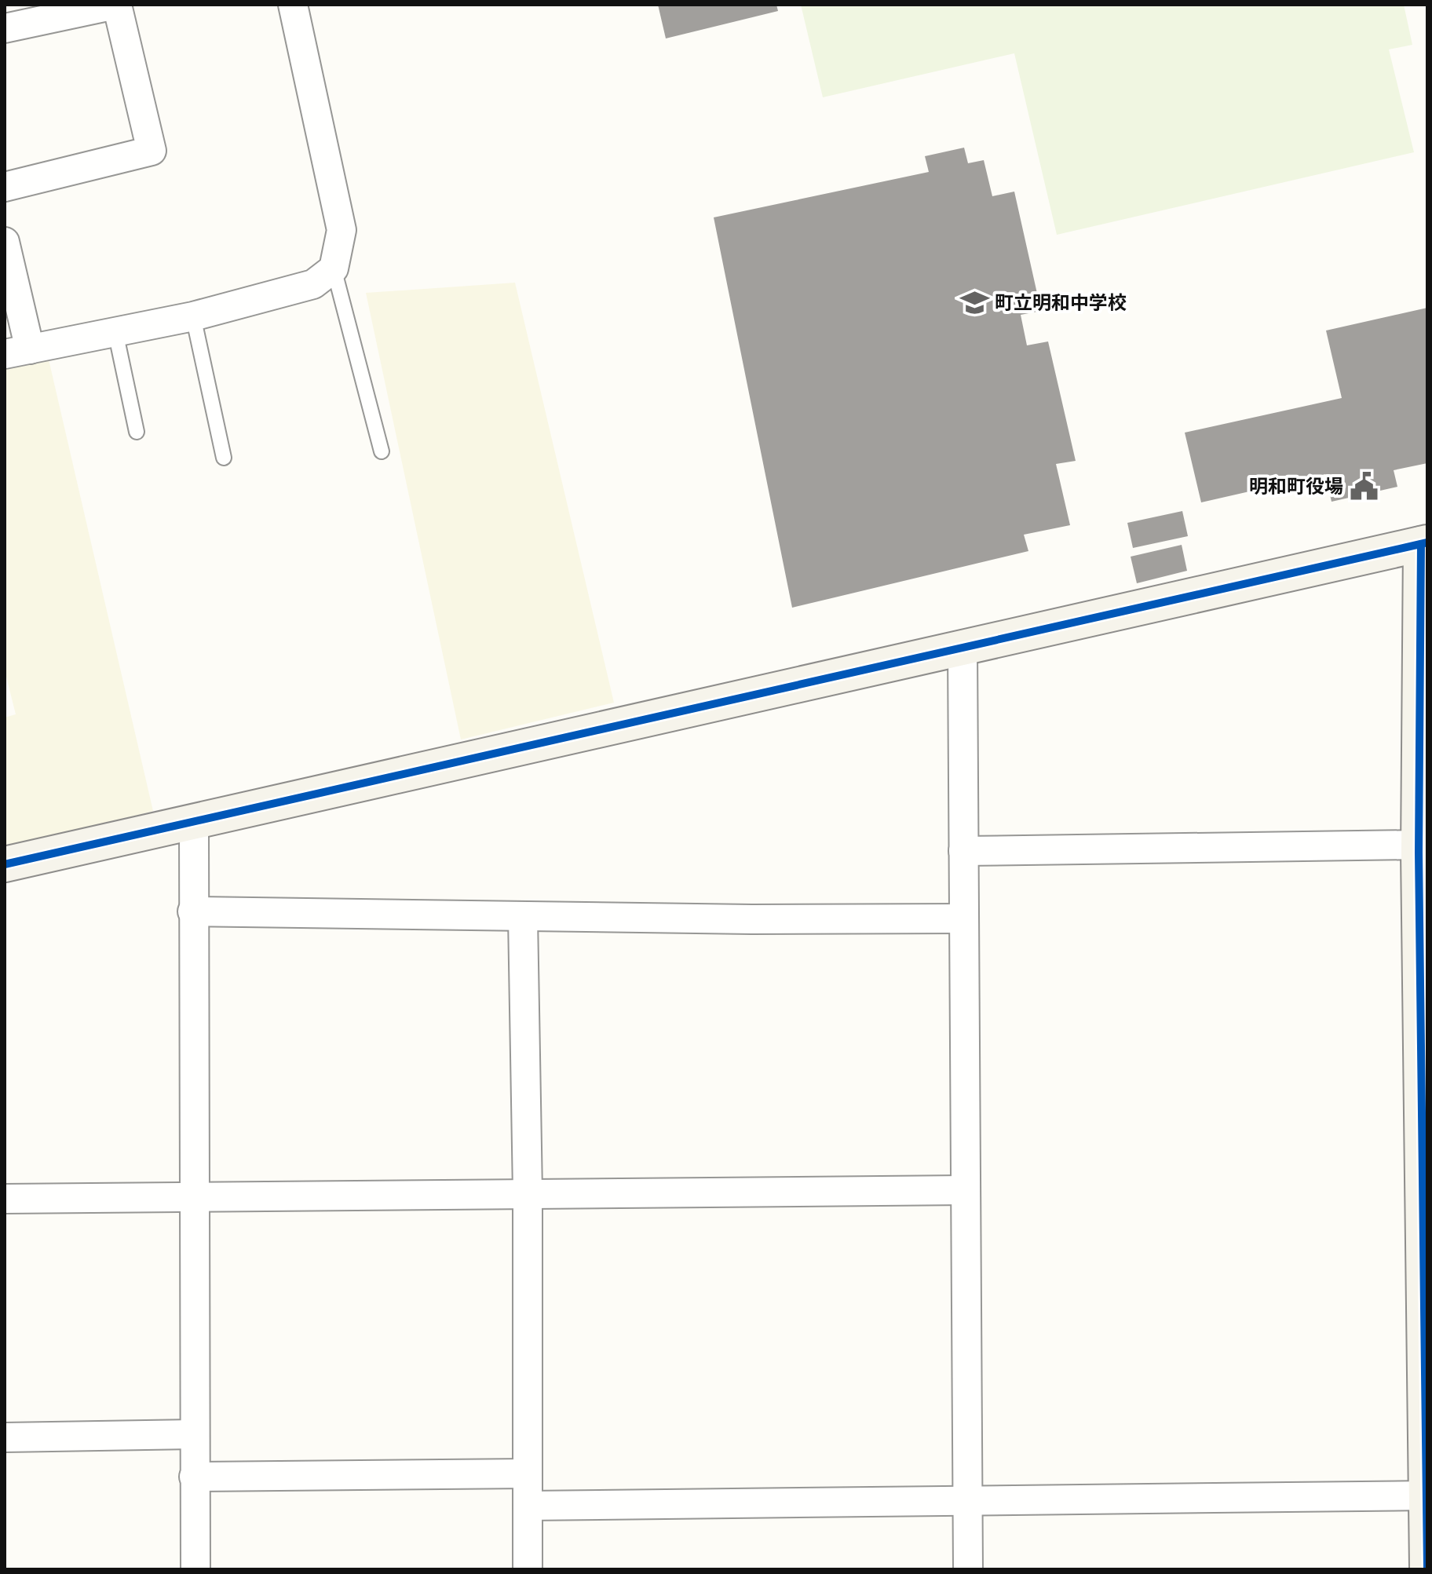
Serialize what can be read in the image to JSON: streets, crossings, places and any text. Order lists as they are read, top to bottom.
{
  "places": {
    "school or university": ["町立明和中学校"],
    "public building": ["明和町役場"]
  }
}
